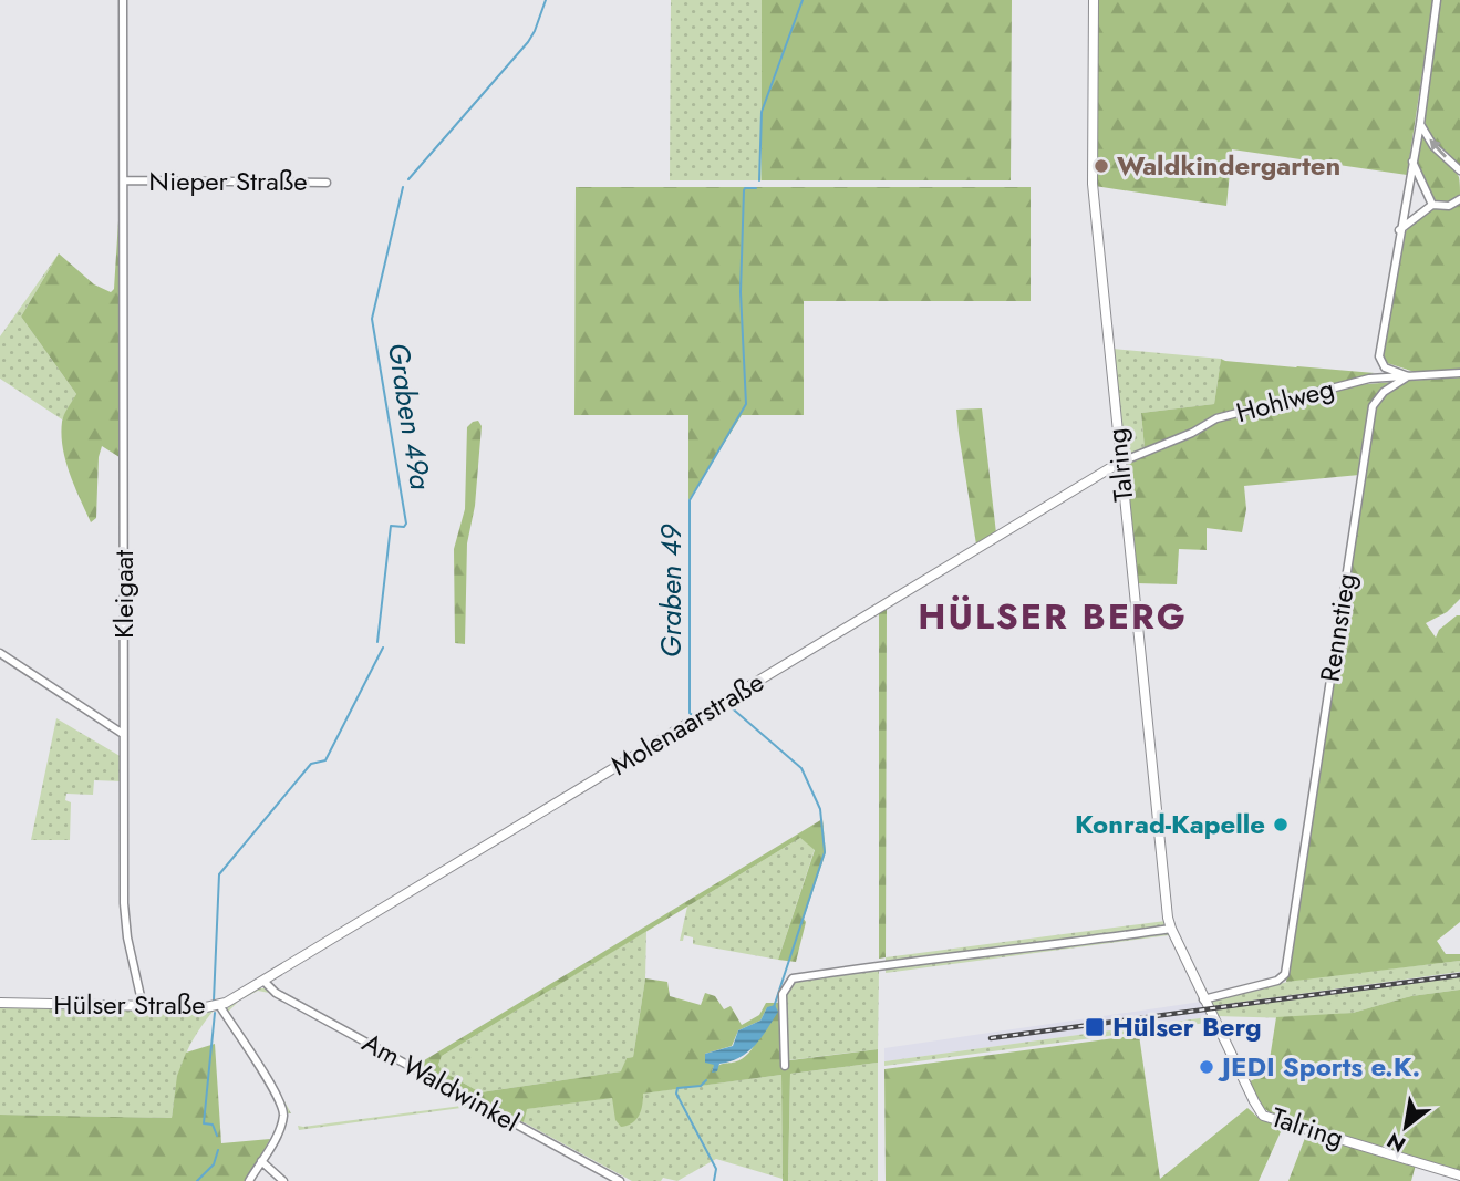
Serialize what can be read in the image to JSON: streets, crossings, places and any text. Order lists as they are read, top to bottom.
{
  "streets": {
    "street": [
      "Nieper Straße",
      "Hohlweg",
      "Talring",
      "Kleigaat",
      "Rennstieg",
      "Molenaarstraße",
      "Hülser Straße",
      "Am Waldwinkel"
    ]
  },
  "crossings": [
    ["Nieper Straße", "Kleigaat"],
    ["Hohlweg", "Talring"],
    ["Hohlweg", "Rennstieg"],
    ["Hohlweg", "Molenaarstraße"],
    ["Talring", "Rennstieg"],
    ["Talring", "Molenaarstraße"],
    ["Kleigaat", "Hülser Straße"],
    ["Molenaarstraße", "Hülser Straße"],
    ["Molenaarstraße", "Am Waldwinkel"],
    ["Hülser Straße", "Am Waldwinkel"]
  ],
  "districts": ["HÜLSER BERG"],
  "water": ["Graben 49a", "Graben 49"],
  "places": {
    "other": ["Waldkindergarten", "Konrad-Kapelle", "JEDI Sports e.K."],
    "transit": ["Hülser Berg"]
  },
  "north": "bottom left"
}
